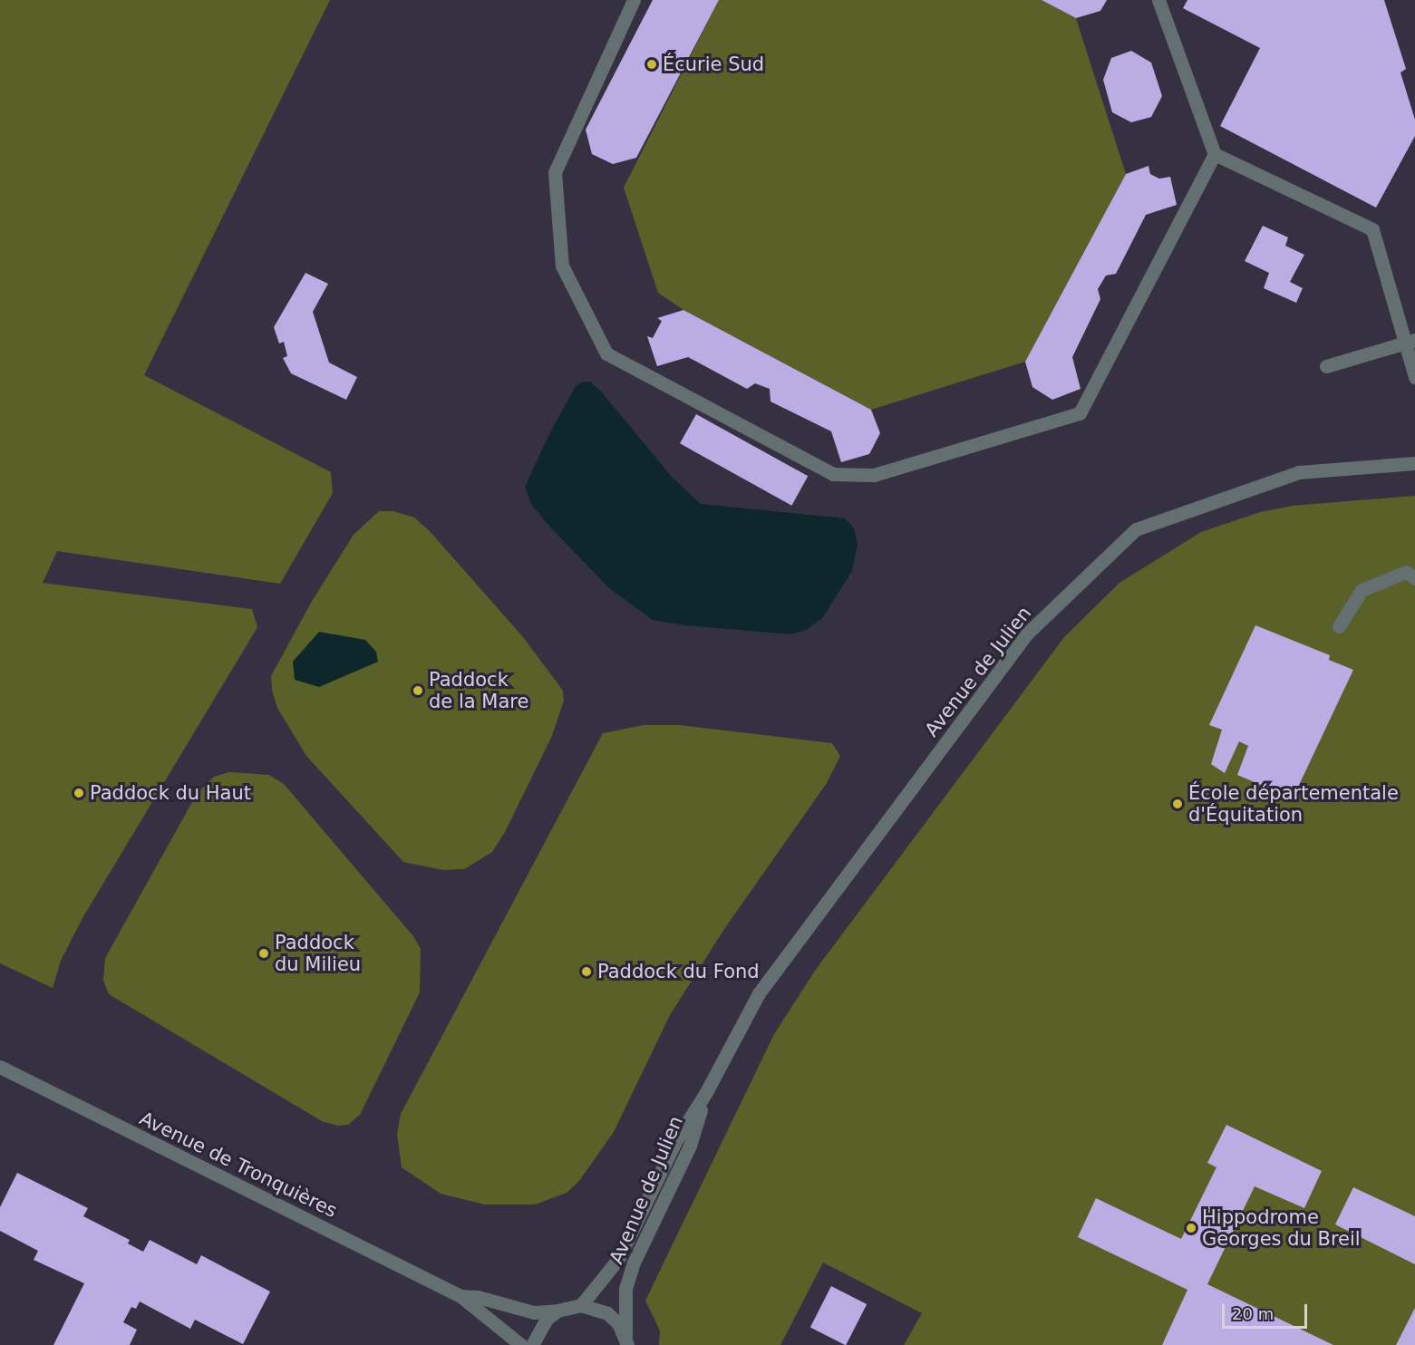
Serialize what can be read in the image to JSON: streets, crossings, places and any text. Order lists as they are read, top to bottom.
{
  "streets": {
    "street": ["Avenue de Julien", "Avenue de Tronquières"]
  },
  "crossings": [
    ["Avenue de Julien", "Avenue de Tronquières"]
  ],
  "places": [
    "Écurie Sud",
    "Paddock de la Mare",
    "Paddock du Haut",
    "École départementale d'Équitation",
    "Paddock du Milieu",
    "Paddock du Fond",
    "Hippodrome Georges du Breil"
  ],
  "scale_bar": "20 m"
}
